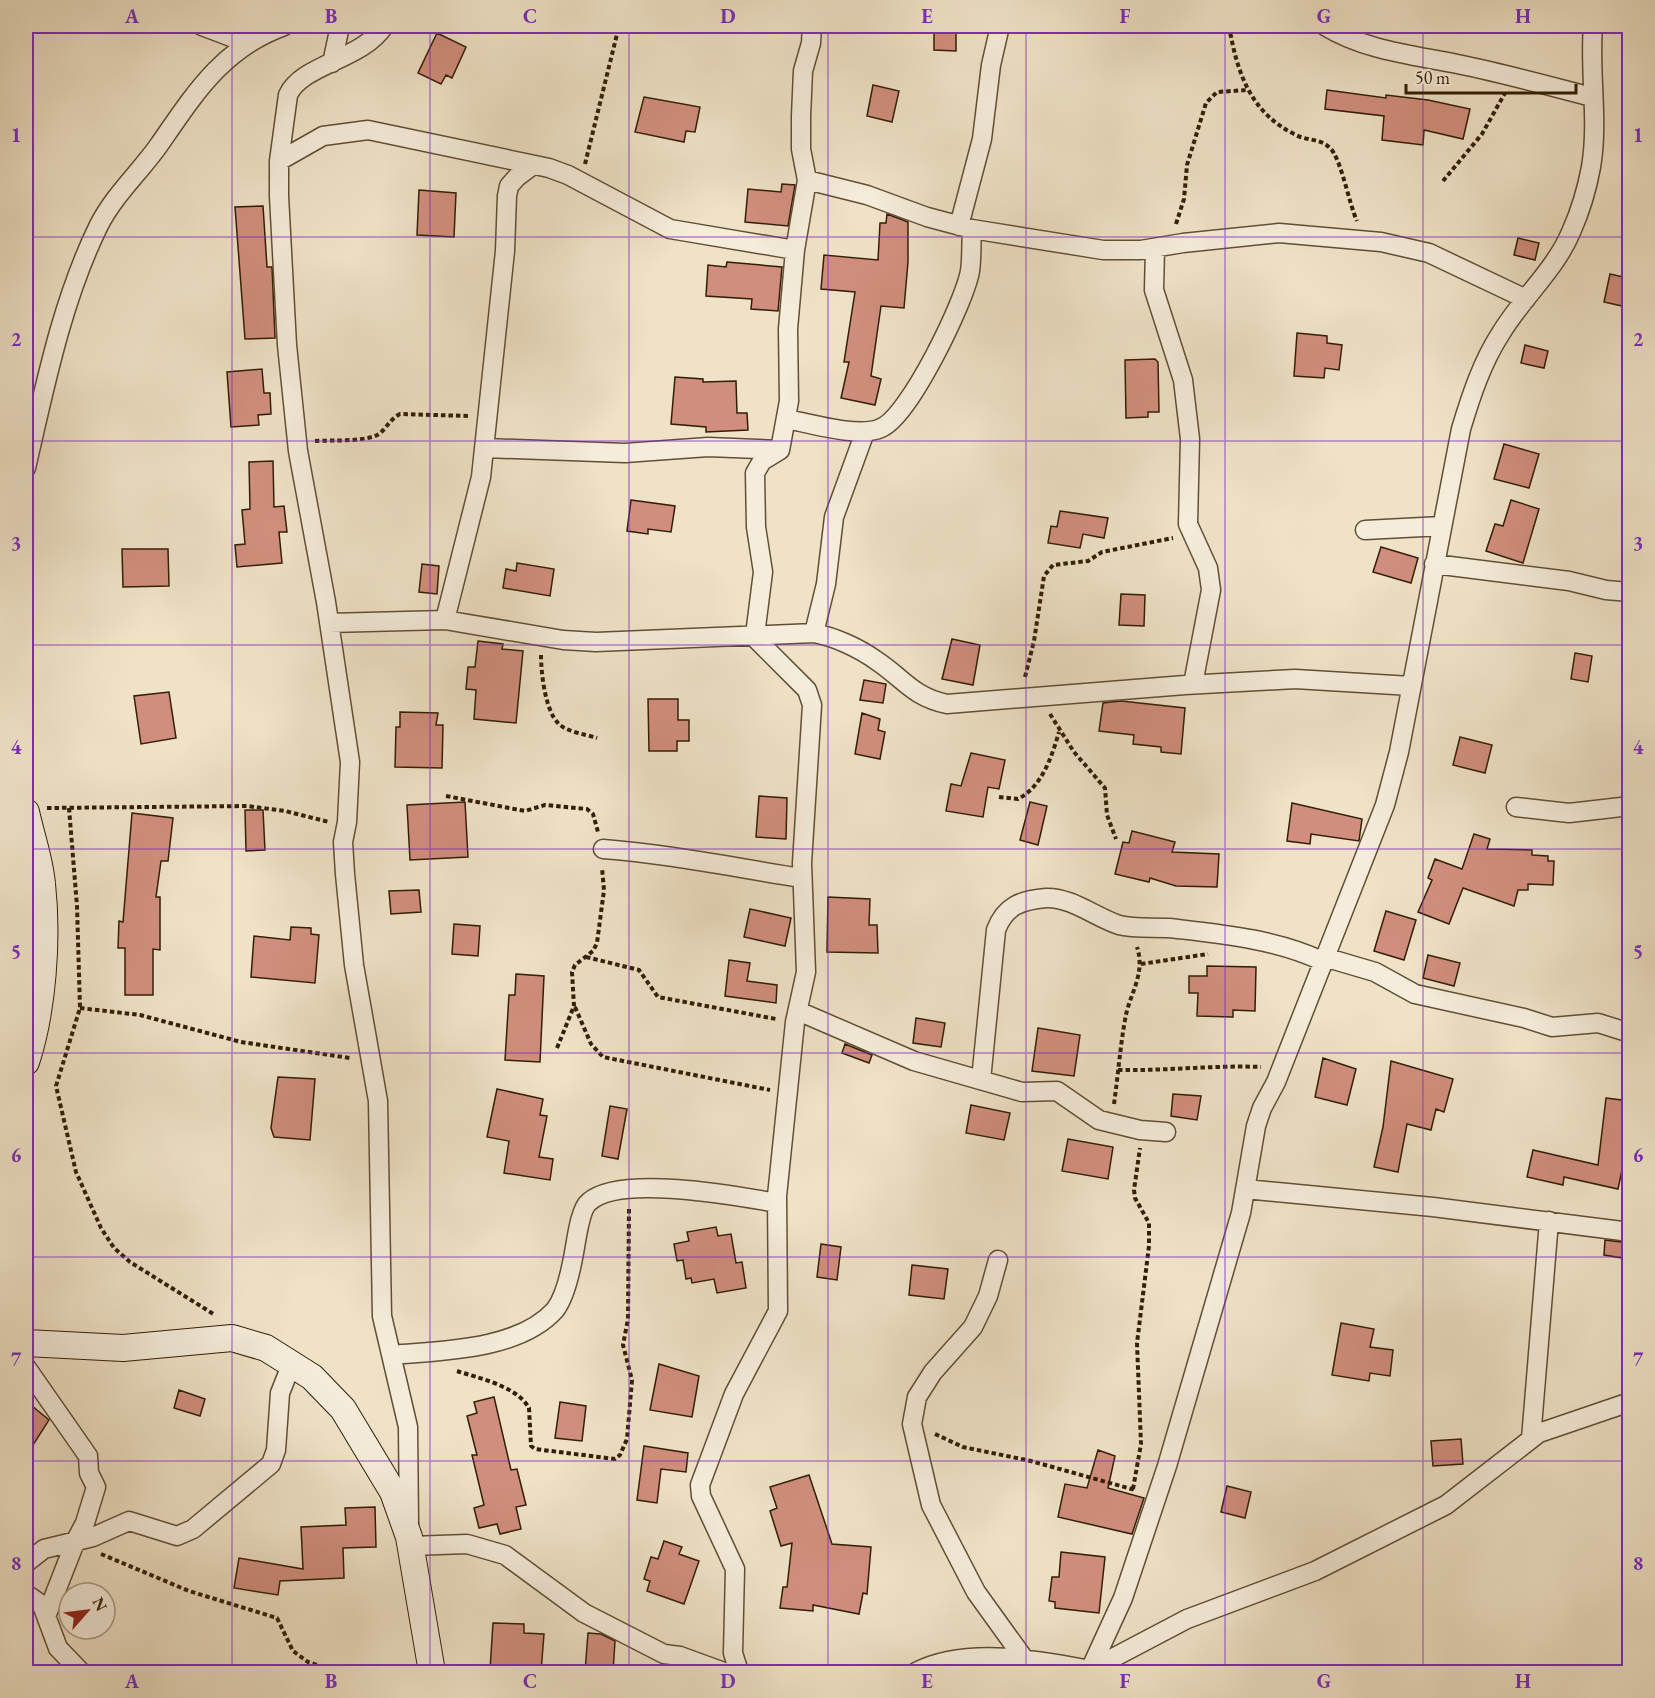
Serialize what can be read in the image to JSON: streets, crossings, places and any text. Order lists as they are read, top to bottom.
{
  "scale_bar": "50 m",
  "north": "top right",
  "grid": {
    "columns": [
      "A",
      "B",
      "C",
      "D",
      "E",
      "F",
      "G",
      "H"
    ],
    "rows": [
      "1",
      "2",
      "3",
      "4",
      "5",
      "6",
      "7",
      "8"
    ]
  }
}
